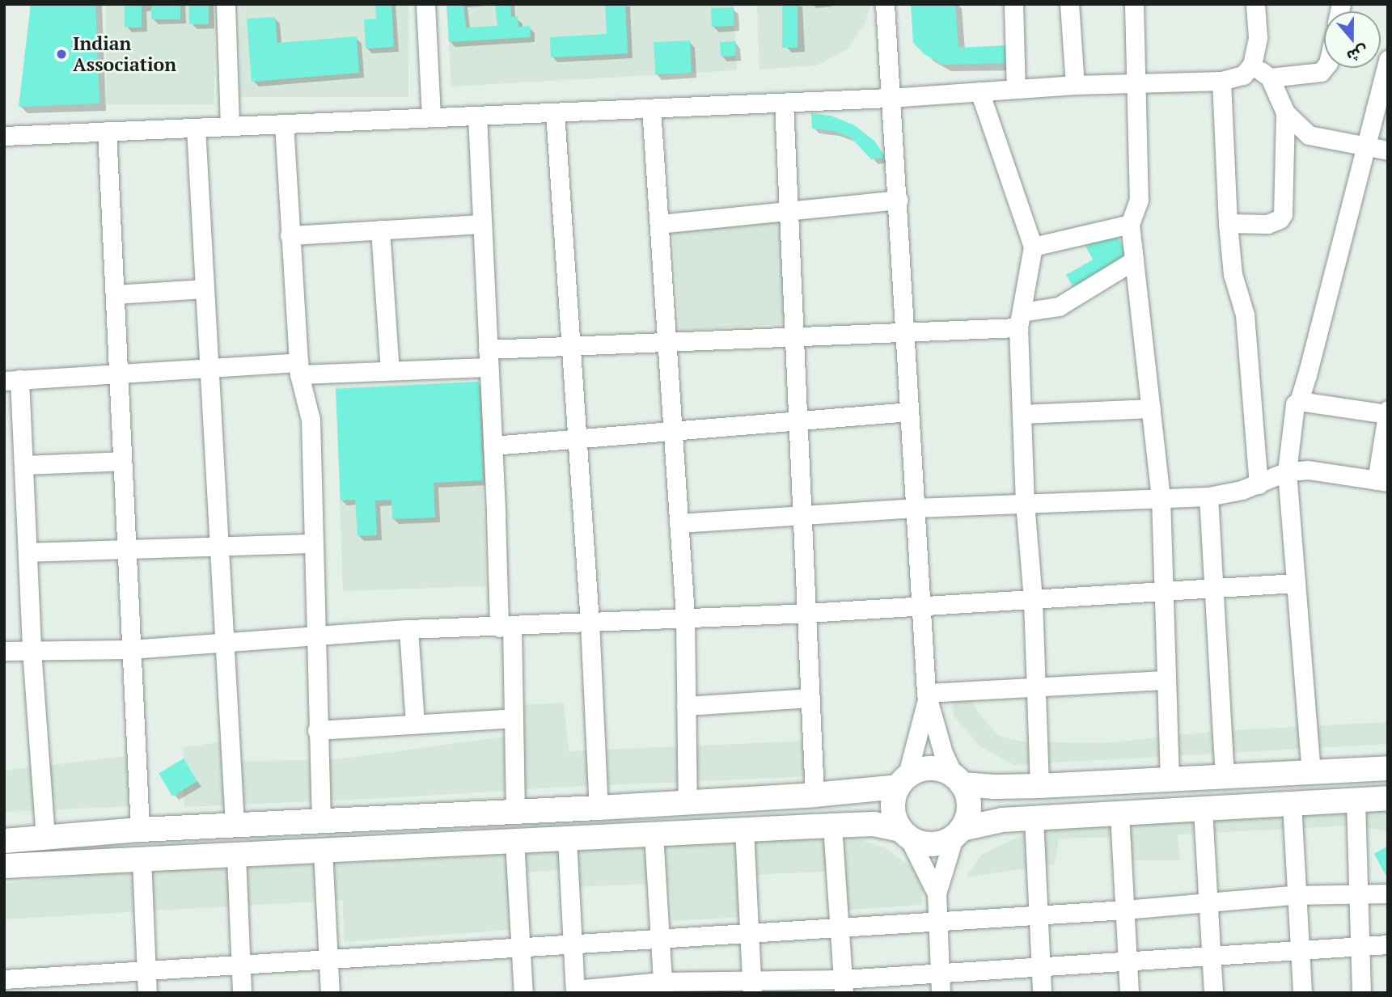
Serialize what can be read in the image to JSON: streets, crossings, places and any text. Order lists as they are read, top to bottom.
{
  "places": ["Indian Association"],
  "north": "bottom"
}
